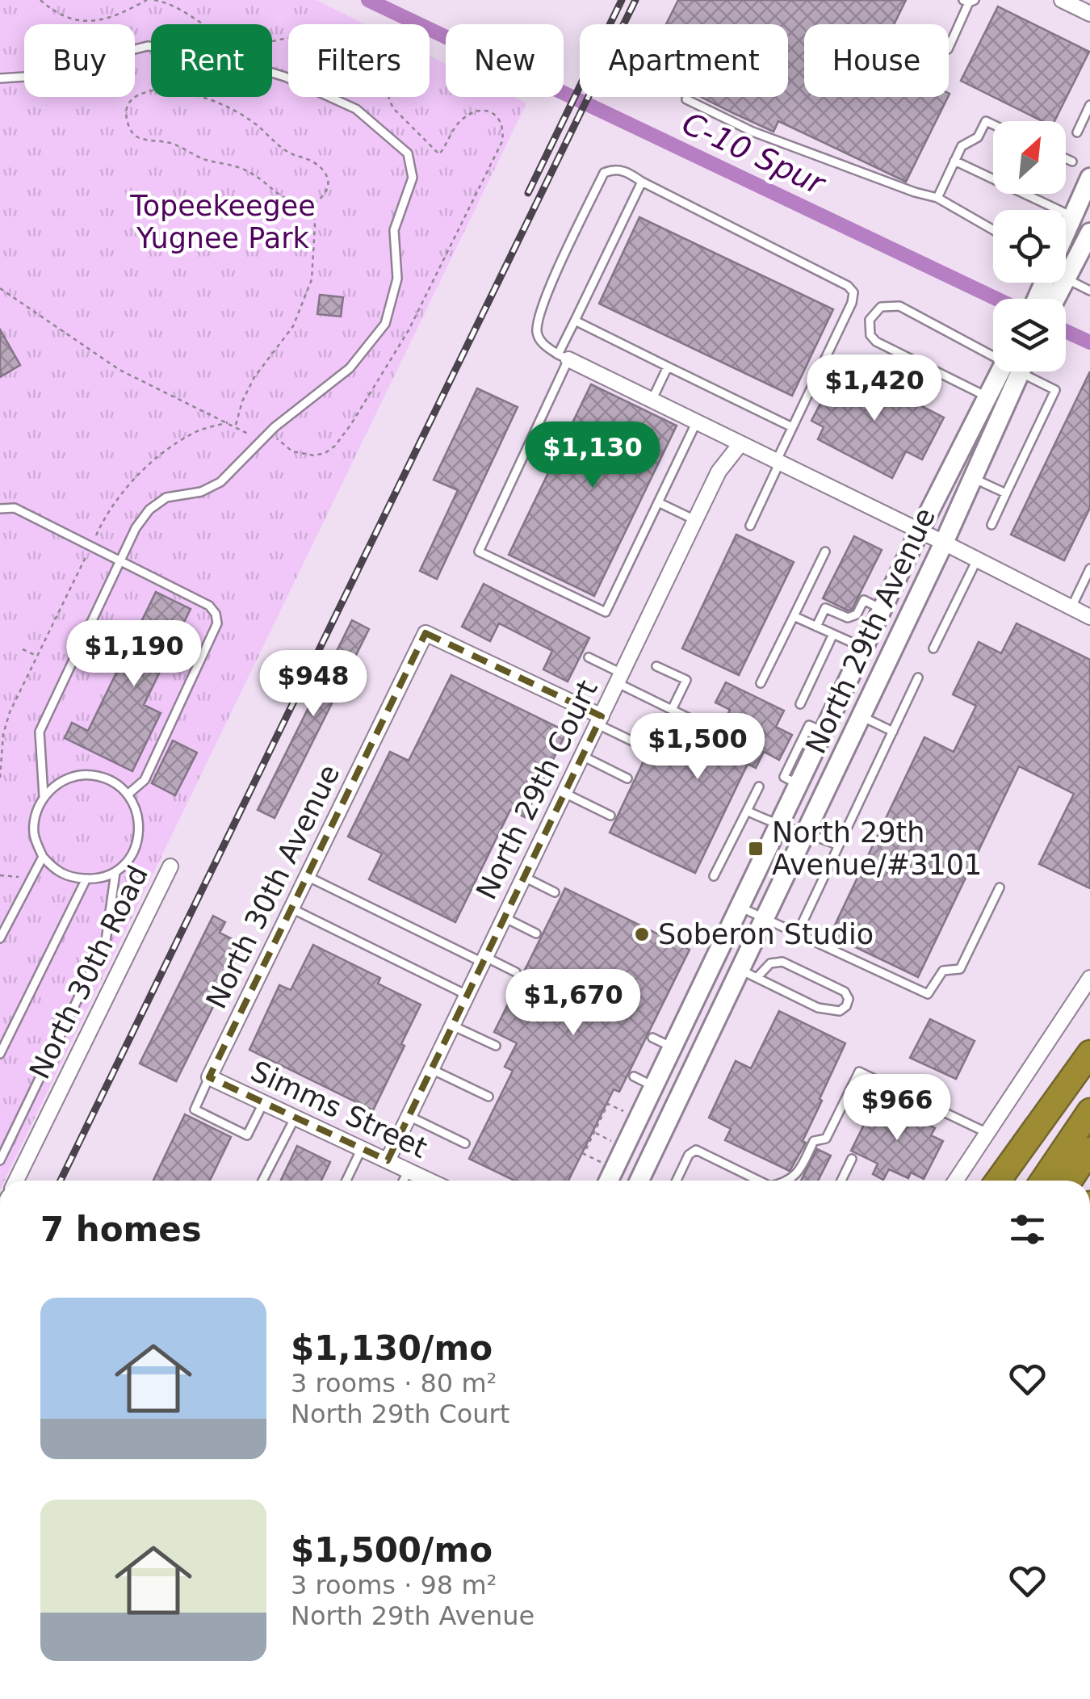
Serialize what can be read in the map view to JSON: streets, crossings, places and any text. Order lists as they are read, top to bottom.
{
  "streets": {
    "street": [
      "North 29th Avenue",
      "North 29th Court",
      "North 30th Avenue",
      "North 30th Road",
      "Simms Street"
    ]
  },
  "crossings": [
    ["North 29th Court", "North 30th Avenue"],
    ["North 29th Court", "Simms Street"],
    ["North 30th Avenue", "Simms Street"]
  ],
  "water": ["C-10 Spur"],
  "parks": ["Topeekeegee Yugnee Park"],
  "places": {
    "transit": ["North 29th Avenue/#3101"],
    "other": ["Soberon Studio"]
  },
  "north": "top right",
  "page": {
    "chip": [
      "Buy",
      "Rent",
      "Filters",
      "New",
      "Apartment",
      "House"
    ],
    "price": [
      "$1,420",
      "$1,130",
      "$1,190",
      "$948",
      "$1,500",
      "$1,670",
      "$966"
    ],
    "heading": "7 homes",
    "list": [
      {
        "name": "$1,130/mo",
        "note": "3 rooms · 80 m² · North 29th Court"
      },
      {
        "name": "$1,500/mo",
        "note": "3 rooms · 98 m² · North 29th Avenue"
      }
    ]
  }
}
